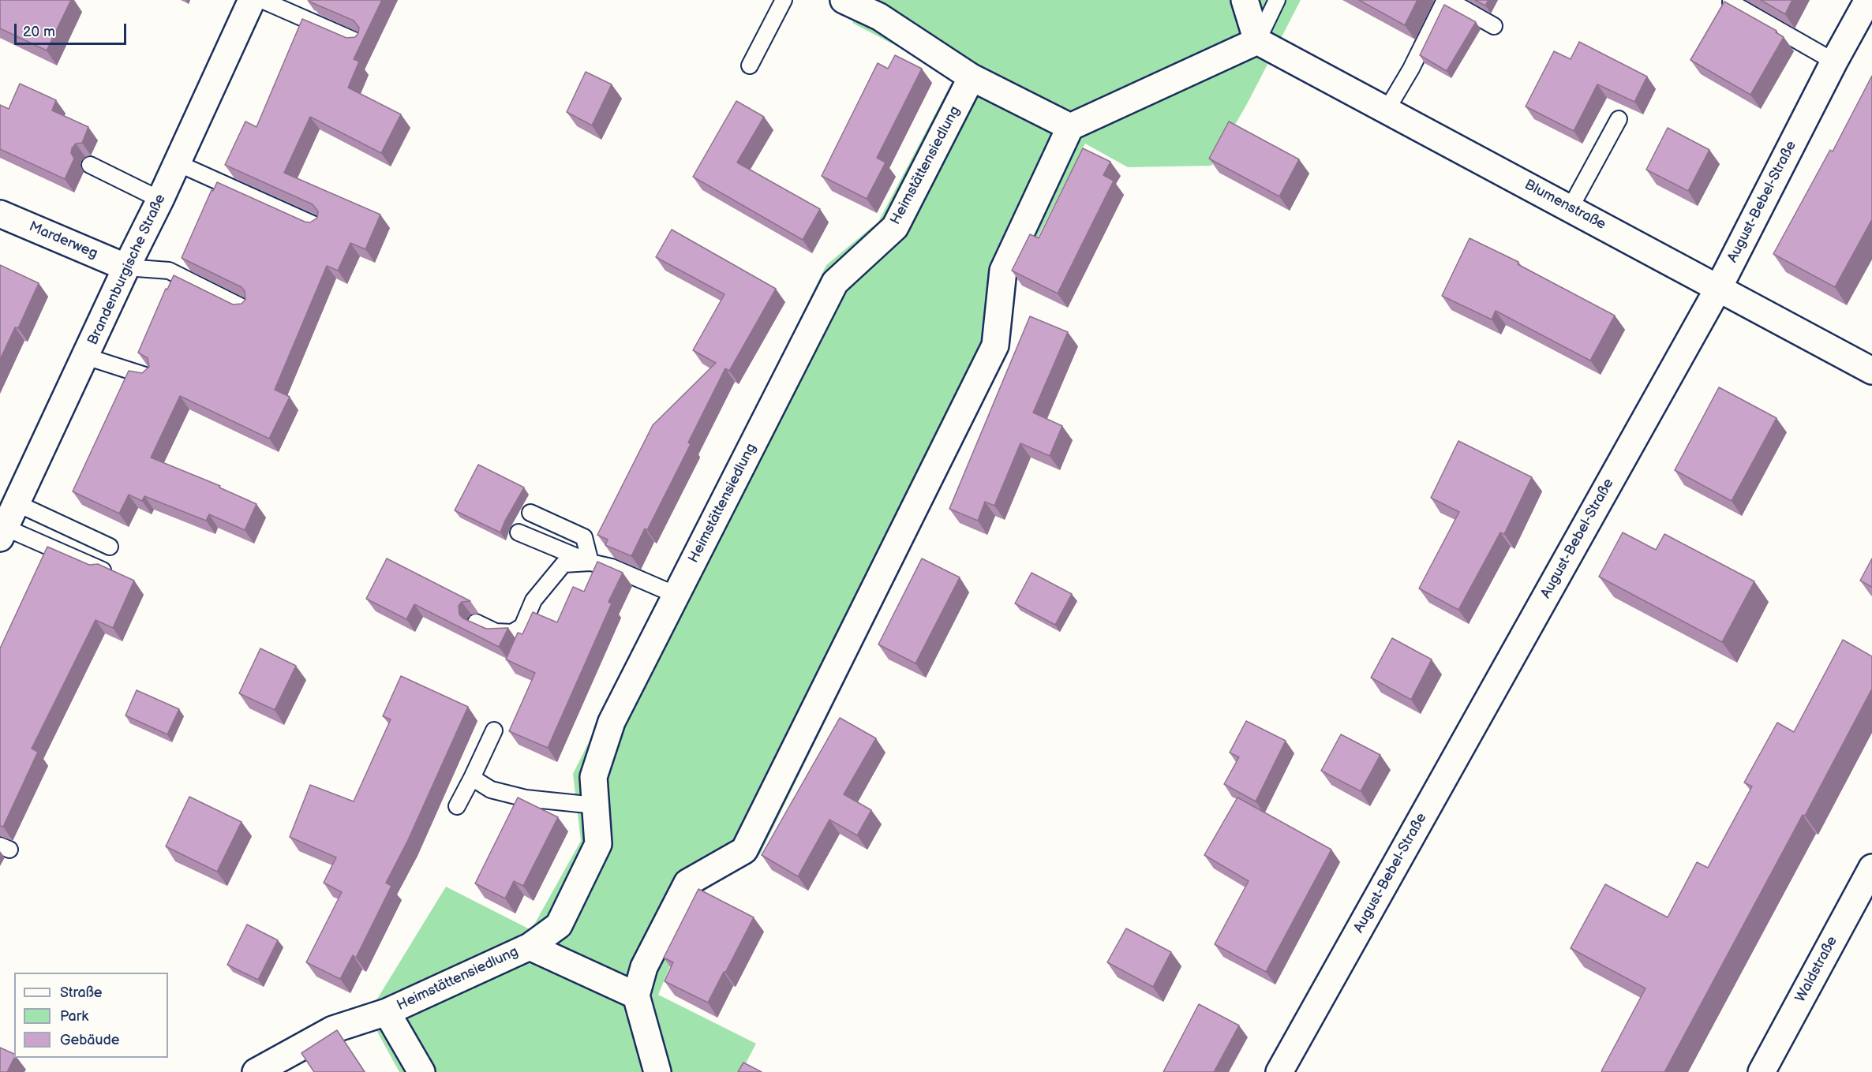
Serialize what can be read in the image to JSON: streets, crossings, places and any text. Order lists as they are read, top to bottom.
{
  "streets": {
    "street": [
      "Heimstättensiedlung",
      "August-Bebel-Straße",
      "Blumenstraße",
      "Marderweg",
      "Brandenburgische Straße",
      "Waldstraße"
    ]
  },
  "crossings": [
    ["August-Bebel-Straße", "Blumenstraße"],
    ["Marderweg", "Brandenburgische Straße"]
  ],
  "legend": ["Straße", "Park", "Gebäude"],
  "scale_bar": "20 m"
}
